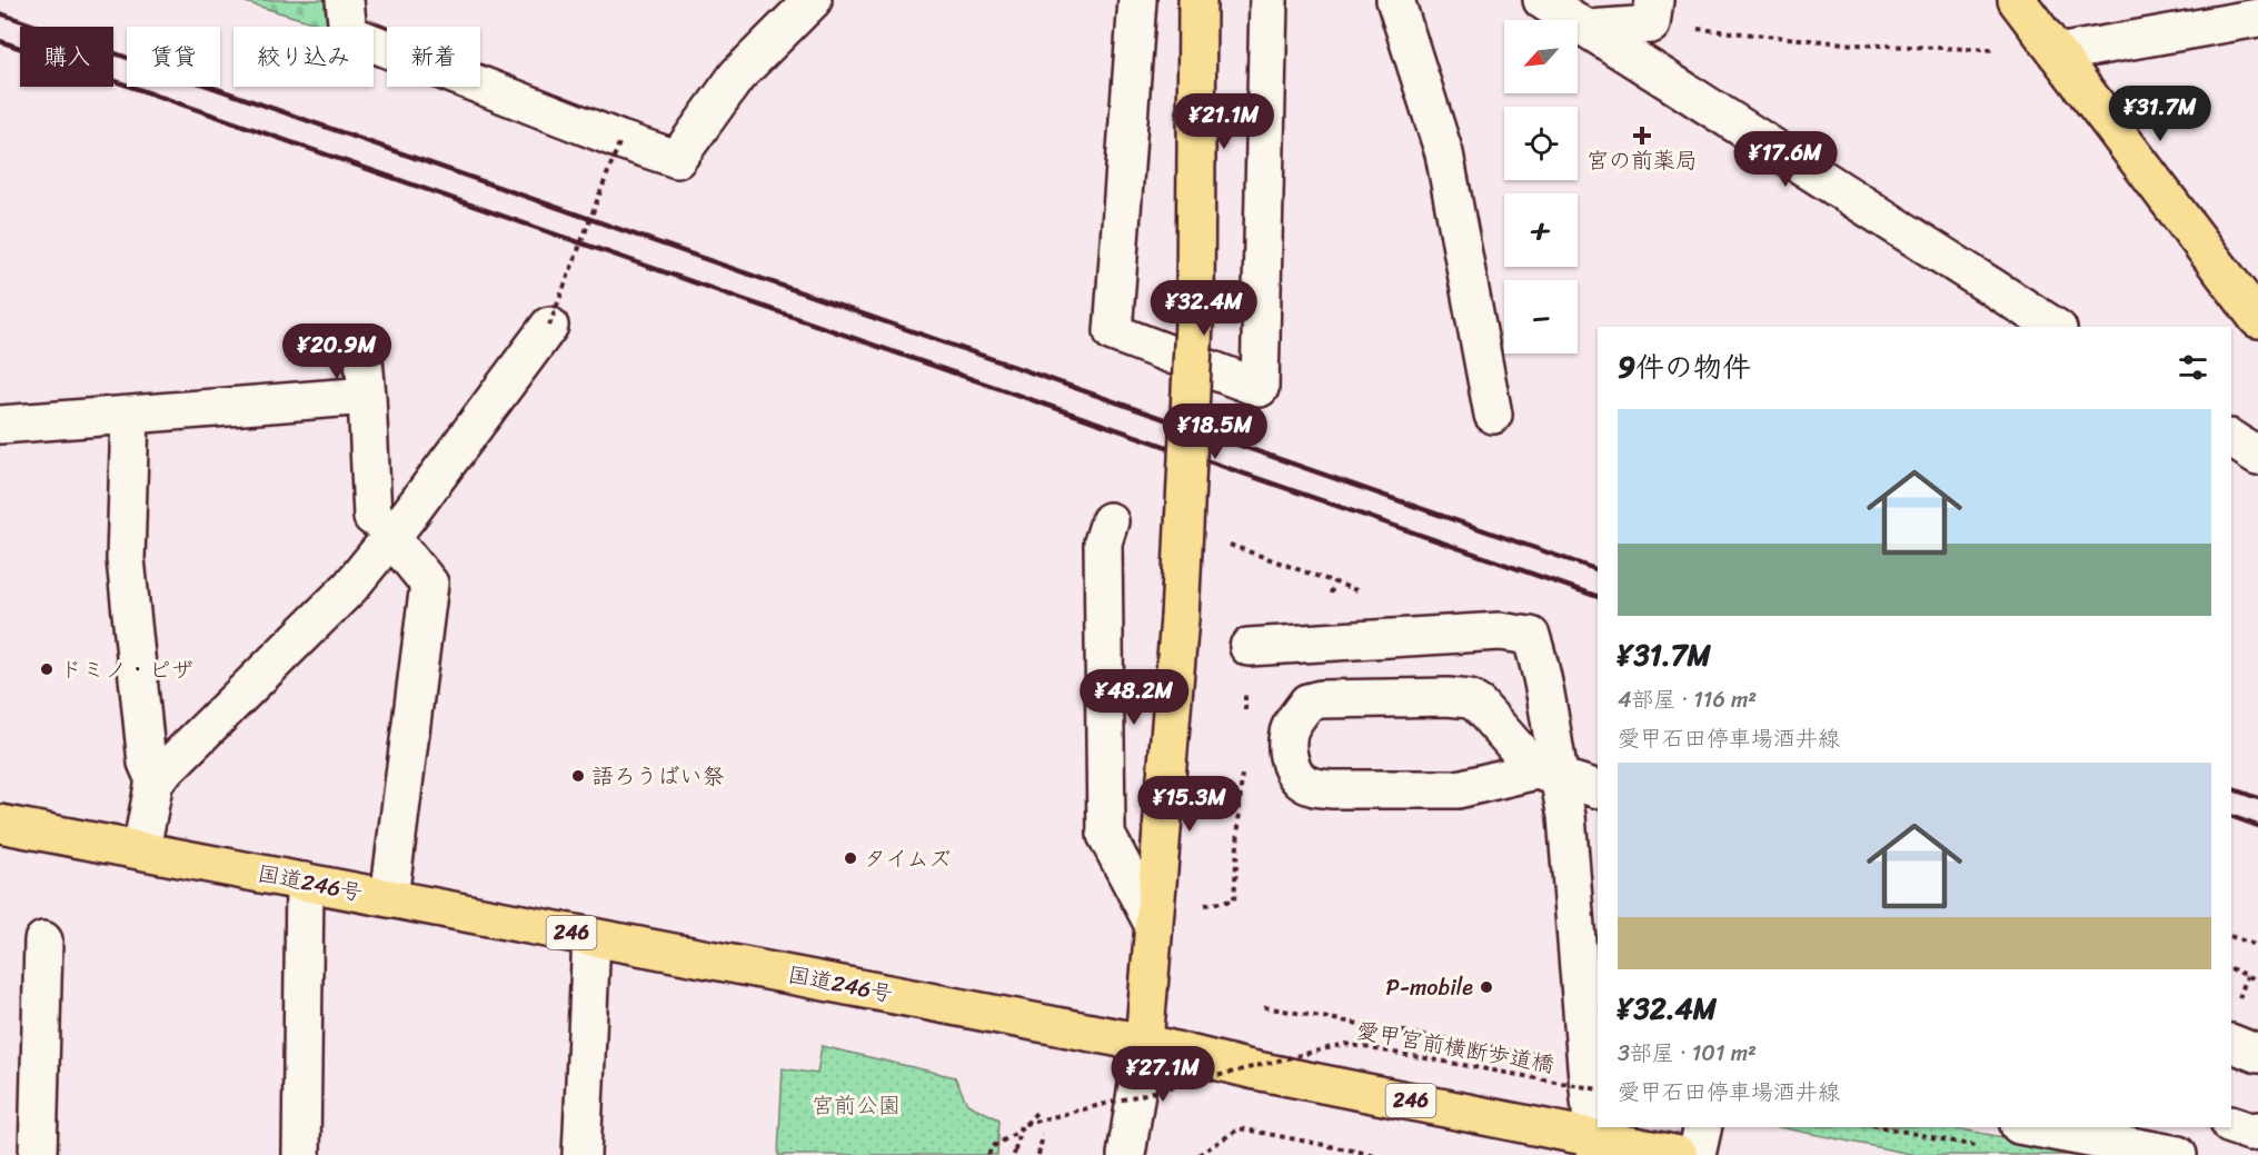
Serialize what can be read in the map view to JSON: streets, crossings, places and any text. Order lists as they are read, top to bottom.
{
  "streets": {
    "main road": ["国道246号", "246"],
    "path": ["愛甲宮前横断歩道橋"]
  },
  "parks": ["宮前公園"],
  "places": {
    "health": ["宮の前薬局"],
    "other": [
      "ドミノ・ピザ",
      "語ろうばい祭",
      "タイムズ",
      "P-mobile"
    ]
  },
  "north": "bottom left",
  "page": {
    "map_buttons": ["+", "−"],
    "chip": [
      "購入",
      "賃貸",
      "絞り込み",
      "新着"
    ],
    "price": [
      "¥31.7M",
      "¥21.1M",
      "¥17.6M",
      "¥32.4M",
      "¥20.9M",
      "¥18.5M",
      "¥48.2M",
      "¥15.3M",
      "¥27.1M"
    ],
    "heading": "9件の物件",
    "list": [
      {
        "name": "¥31.7M",
        "note": "4部屋 · 116 m² · 愛甲石田停車場酒井線"
      },
      {
        "name": "¥32.4M",
        "note": "3部屋 · 101 m² · 愛甲石田停車場酒井線"
      }
    ]
  }
}
